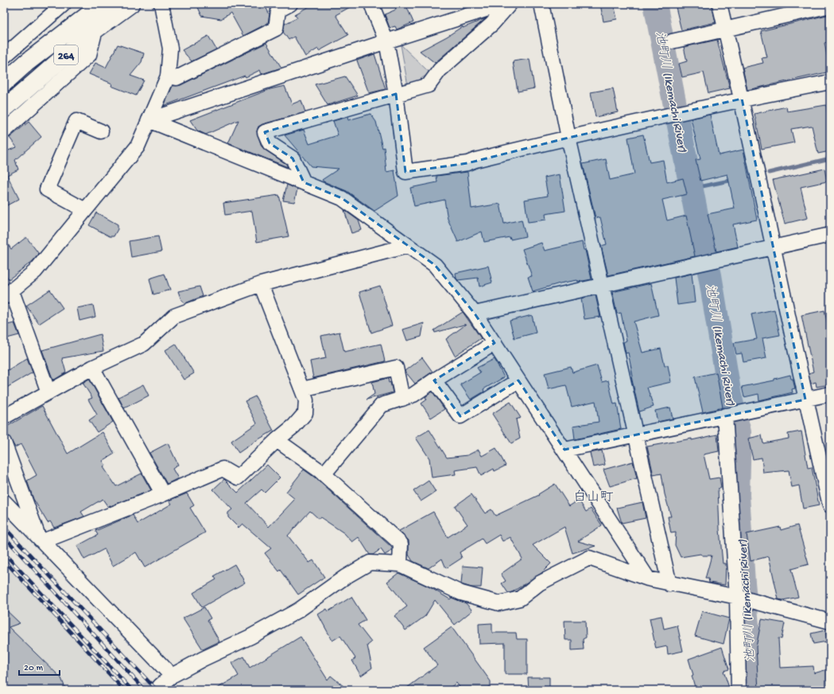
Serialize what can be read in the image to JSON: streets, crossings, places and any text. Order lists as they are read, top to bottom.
{
  "streets": {
    "highway": ["264"]
  },
  "districts": ["白山町"],
  "water": ["池町川 (Ikemachi River)"],
  "scale_bar": "20 m"
}
